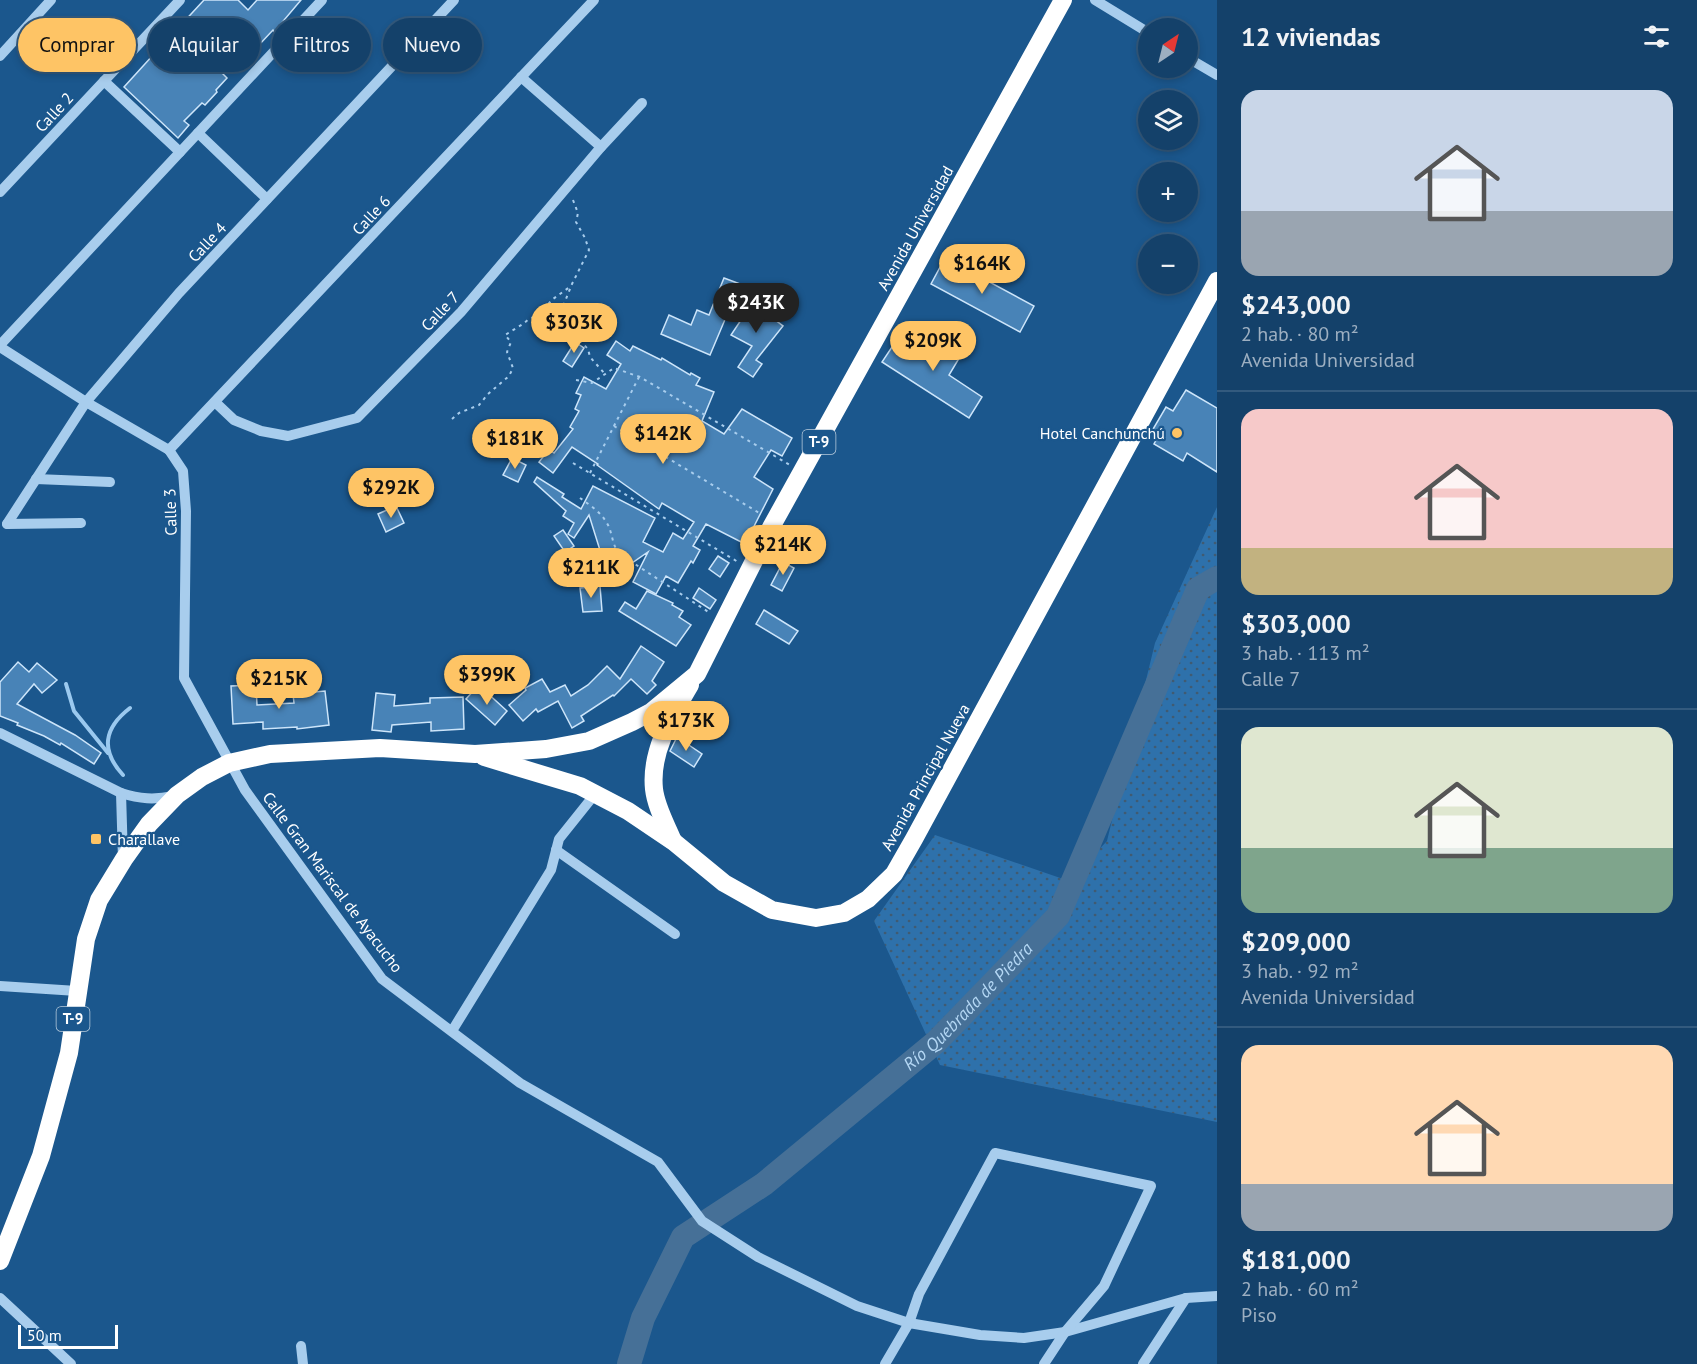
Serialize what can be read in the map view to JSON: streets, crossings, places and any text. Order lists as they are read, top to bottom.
{
  "streets": {
    "highway": ["Avenida Universidad", "T-9", "Avenida Principal Nueva"],
    "street": [
      "Calle 2",
      "Calle 6",
      "Calle 4",
      "Calle 7",
      "Calle 3",
      "Calle Gran Mariscal de Ayacucho"
    ]
  },
  "crossings": [
    ["Calle 6", "Calle 7"],
    ["Calle 6", "Calle 3"],
    ["Avenida Universidad", "T-9"],
    ["Avenida Universidad", "Avenida Principal Nueva"],
    ["T-9", "Calle 3"],
    ["T-9", "Avenida Principal Nueva"],
    ["T-9", "Calle Gran Mariscal de Ayacucho"],
    ["Calle 3", "Calle Gran Mariscal de Ayacucho"]
  ],
  "water": ["Río Quebrada de Piedra"],
  "places": {
    "other": ["Hotel Canchunchú"],
    "transit": ["Charallave"]
  },
  "scale_bar": "50 m",
  "north": "top right",
  "page": {
    "heading": "12 viviendas",
    "map_buttons": ["+", "−"],
    "chip": [
      "Comprar",
      "Alquilar",
      "Filtros",
      "Nuevo"
    ],
    "list": [
      {
        "name": "$243,000",
        "note": "2 hab. · 80 m² · Avenida Universidad"
      },
      {
        "name": "$303,000",
        "note": "3 hab. · 113 m² · Calle 7"
      },
      {
        "name": "$209,000",
        "note": "3 hab. · 92 m² · Avenida Universidad"
      },
      {
        "name": "$181,000",
        "note": "2 hab. · 60 m² · Piso"
      }
    ],
    "price": [
      "$164K",
      "$243K",
      "$303K",
      "$209K",
      "$142K",
      "$181K",
      "$292K",
      "$214K",
      "$211K",
      "$399K",
      "$215K",
      "$173K"
    ],
    "scale": "50 m"
  }
}
